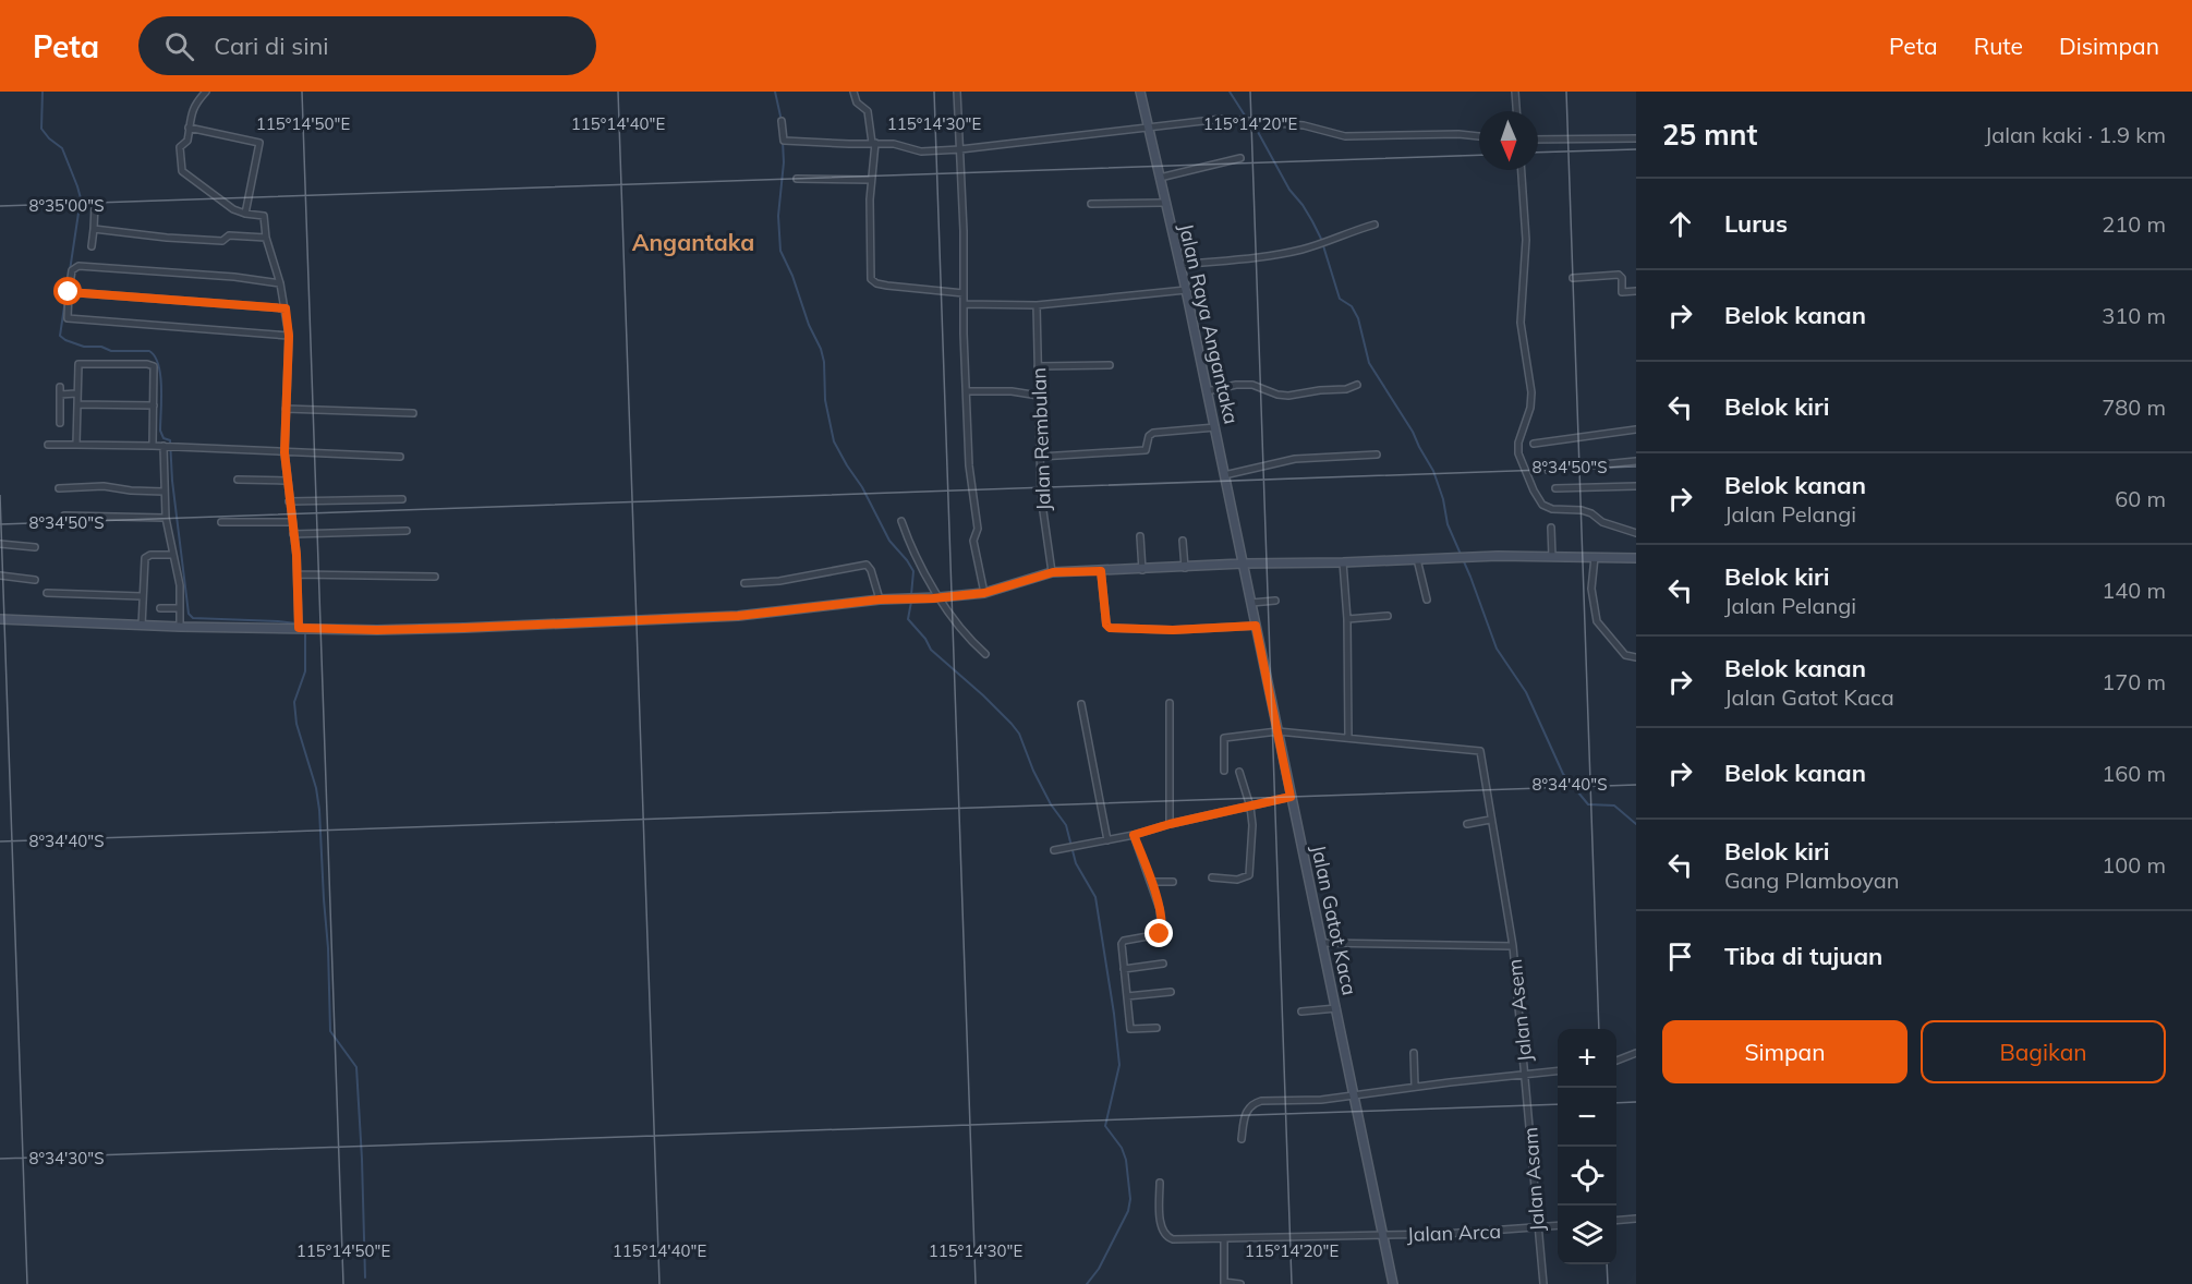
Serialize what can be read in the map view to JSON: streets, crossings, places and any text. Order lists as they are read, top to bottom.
{
  "streets": {
    "main road": ["Jalan Raya Angantaka", "Jalan Gatot Kaca"],
    "street": [
      "Jalan Rembulan",
      "Jalan Asem",
      "Jalan Asam",
      "Jalan Arca"
    ]
  },
  "crossings": [
    ["Jalan Raya Angantaka", "Jalan Gatot Kaca"],
    ["Jalan Gatot Kaca", "Jalan Arca"],
    ["Jalan Asem", "Jalan Asam"],
    ["Jalan Asam", "Jalan Arca"]
  ],
  "districts": ["Angantaka"],
  "north": "bottom",
  "page": {
    "header": "Peta",
    "search": "Cari di sini",
    "nav": ["Peta", "Rute", "Disimpan"],
    "heading": ["25 mnt", "Jalan kaki · 1.9 km"],
    "list": [
      ["Lurus", "210 m"],
      ["Belok kanan", "310 m"],
      ["Belok kiri", "780 m"],
      ["Belok kanan", "Jalan Pelangi", "60 m"],
      ["Belok kiri", "Jalan Pelangi", "140 m"],
      ["Belok kanan", "Jalan Gatot Kaca", "170 m"],
      ["Belok kanan", "160 m"],
      ["Belok kiri", "Gang Plamboyan", "100 m"],
      "Tiba di tujuan"
    ],
    "buttons": ["Simpan", "Bagikan"],
    "map_buttons": ["+", "−"]
  },
  "coordinates": [
    "115°14'50\"E",
    "115°14'40\"E",
    "115°14'30\"E",
    "115°14'20\"E",
    "8°35'00\"S",
    "8°34'50\"S",
    "8°34'40\"S",
    "8°34'30\"S"
  ]
}
